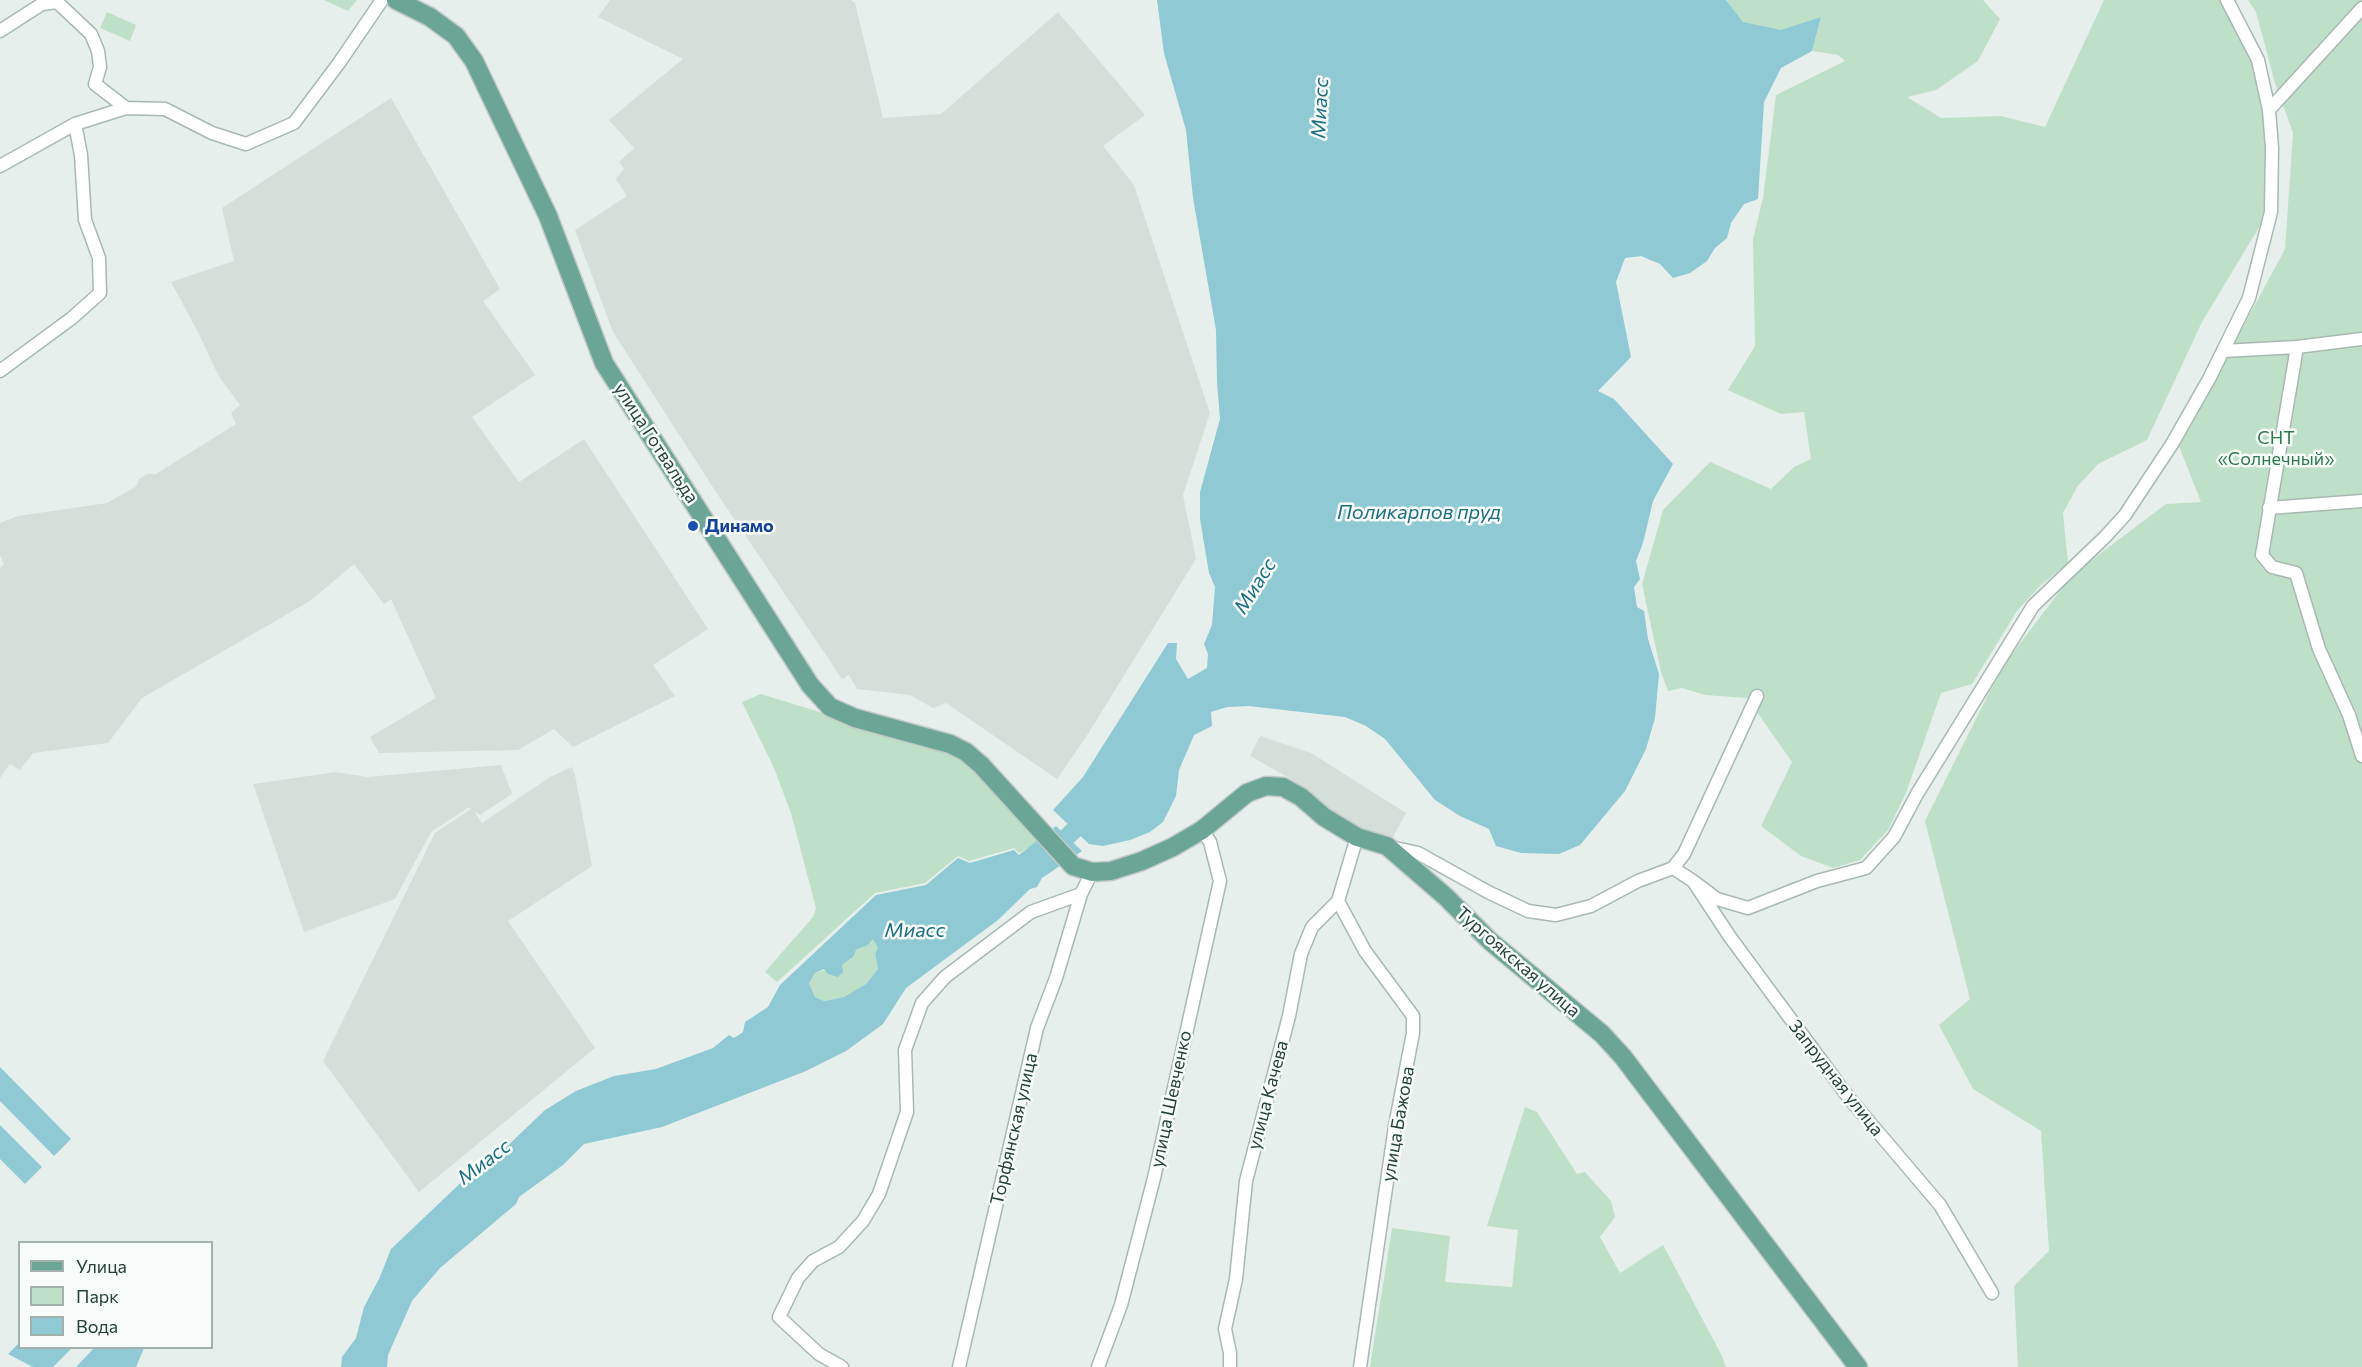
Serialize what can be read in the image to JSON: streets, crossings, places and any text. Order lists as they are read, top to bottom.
{
  "streets": {
    "main road": ["улица Готвальда", "Тургоякская улица"],
    "street": [
      "Запрудная улица",
      "улица Качева",
      "улица Шевченко",
      "улица Бажова",
      "Торфянская улица"
    ]
  },
  "crossings": [
    ["улица Готвальда", "Тургоякская улица"],
    ["Тургоякская улица", "улица Качева"],
    ["Тургоякская улица", "улица Шевченко"],
    ["Тургоякская улица", "Торфянская улица"],
    ["улица Качева", "улица Бажова"]
  ],
  "water": ["Миасс", "Поликарпов пруд"],
  "parks": ["СНТ «Солнечный»"],
  "places": ["Динамо"],
  "legend": ["Улица", "Парк", "Вода"]
}
